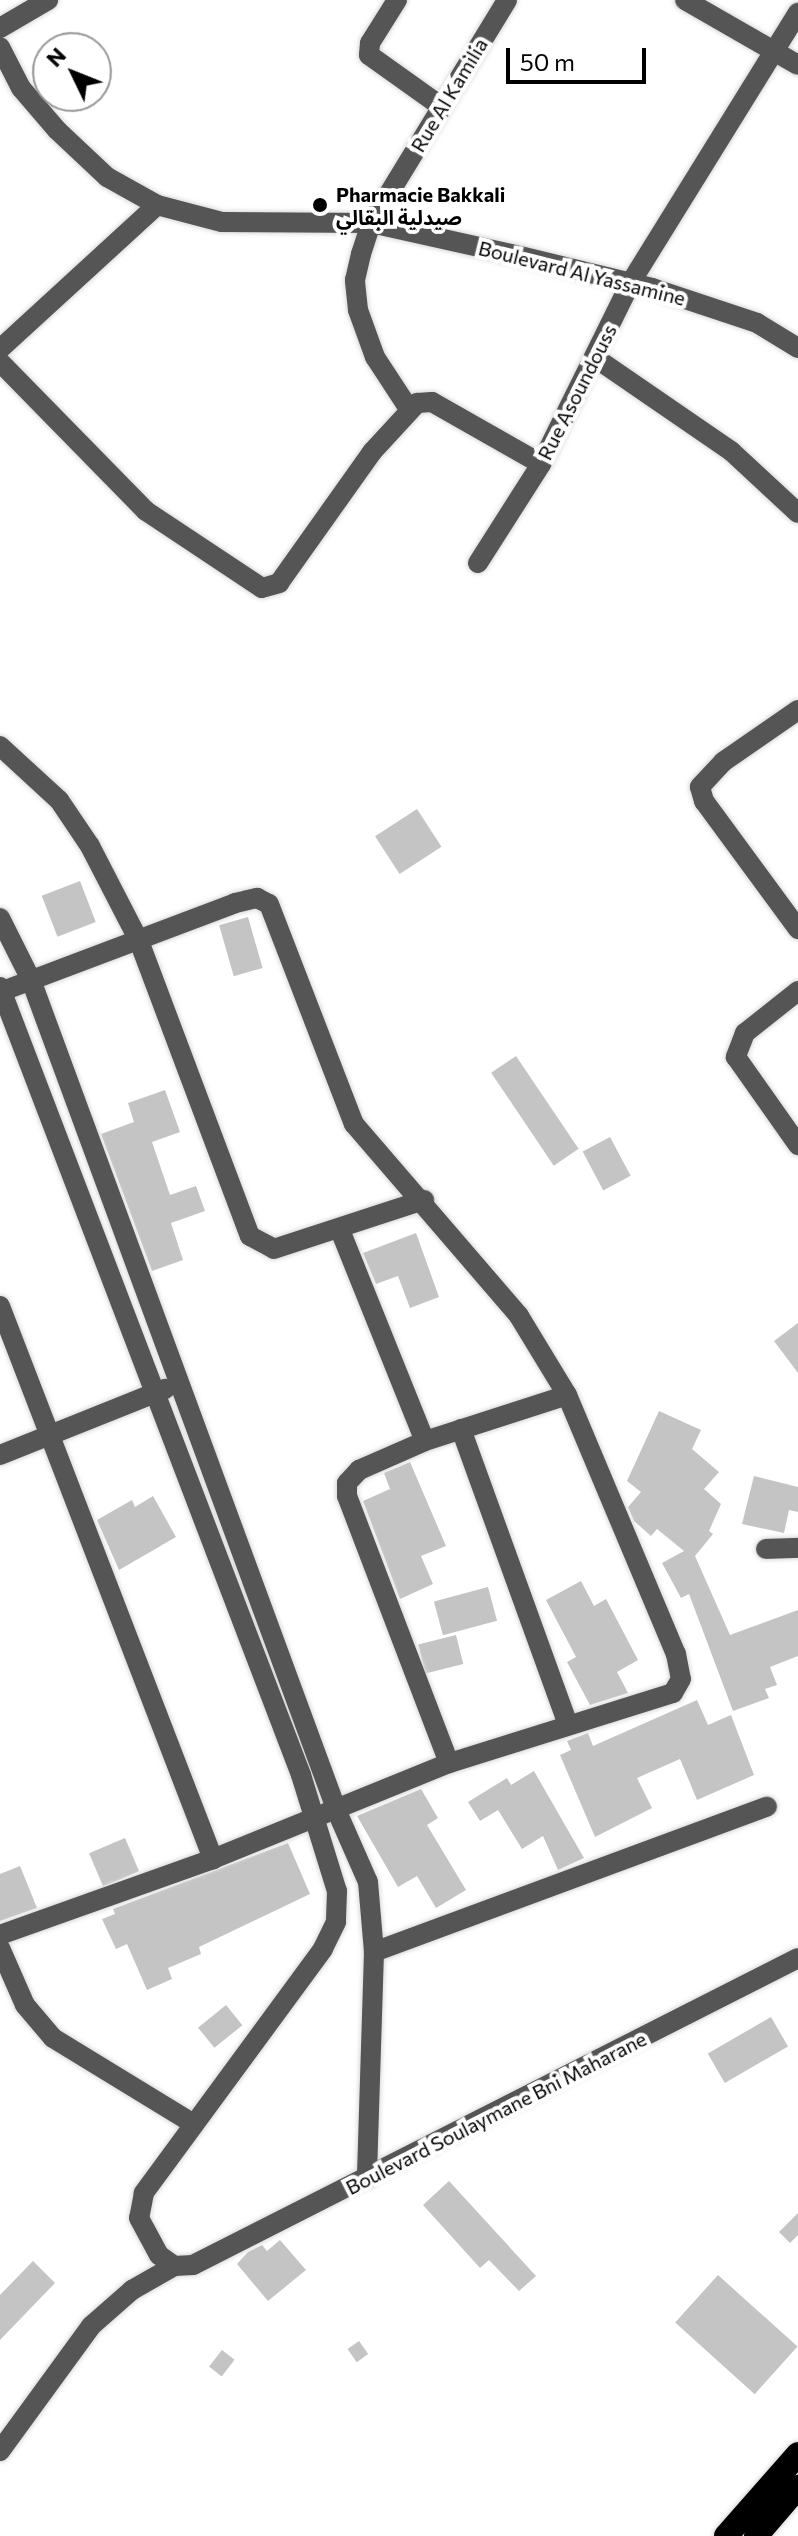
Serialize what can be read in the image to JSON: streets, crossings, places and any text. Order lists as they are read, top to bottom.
{
  "streets": {
    "street": [
      "Rue Al Kamilia",
      "Boulevard Al Yassamine",
      "Rue Asoundouss",
      "Boulevard Soulaymane Bni Maharane"
    ]
  },
  "crossings": [
    ["Rue Al Kamilia", "Boulevard Al Yassamine"],
    ["Boulevard Al Yassamine", "Rue Asoundouss"]
  ],
  "places": ["Pharmacie Bakkali صيدلية البقالي"],
  "scale_bar": "50 m",
  "north": "top left"
}
